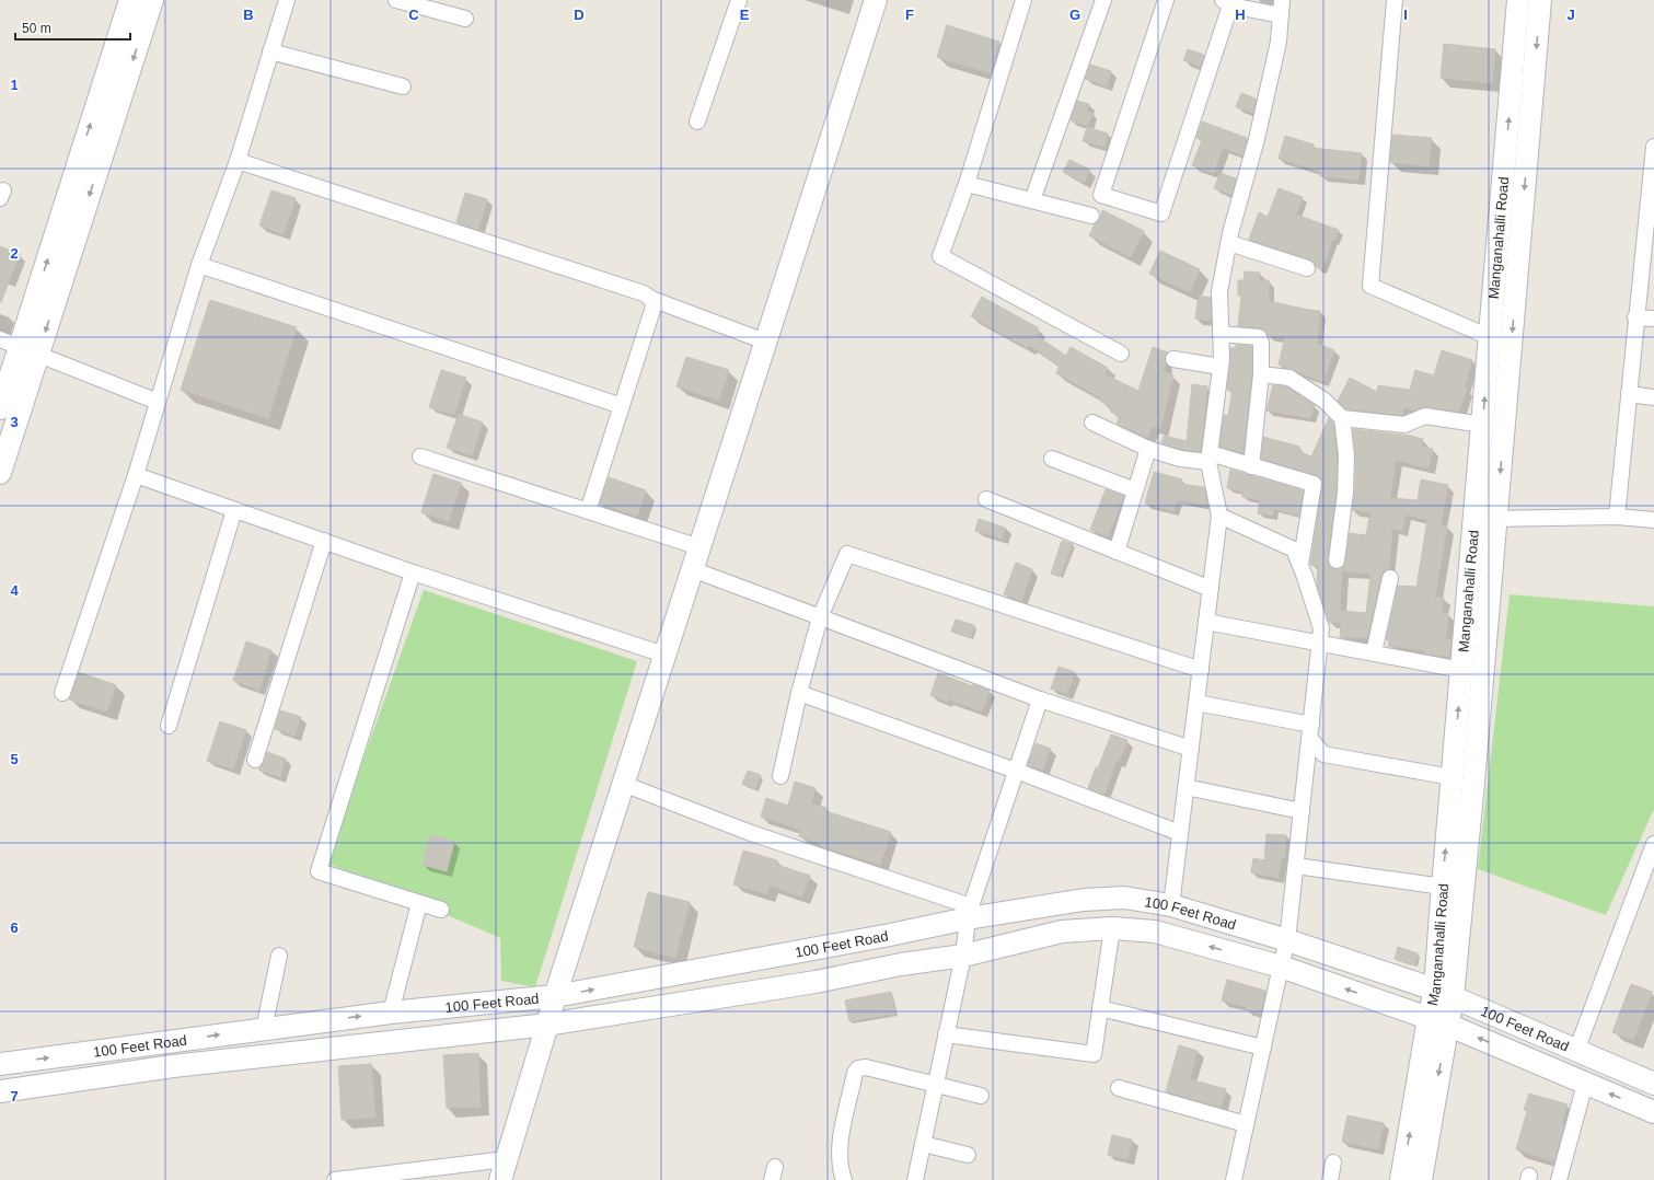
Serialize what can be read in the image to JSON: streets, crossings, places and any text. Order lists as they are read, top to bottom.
{
  "streets": {
    "street": ["Manganahalli Road", "100 Feet Road"]
  },
  "crossings": [
    ["Manganahalli Road", "100 Feet Road"]
  ],
  "scale_bar": "50 m",
  "grid": {
    "columns": [
      "B",
      "C",
      "D",
      "E",
      "F",
      "G",
      "H",
      "I",
      "J"
    ],
    "rows": [
      "1",
      "2",
      "3",
      "4",
      "5",
      "6",
      "7"
    ]
  }
}
